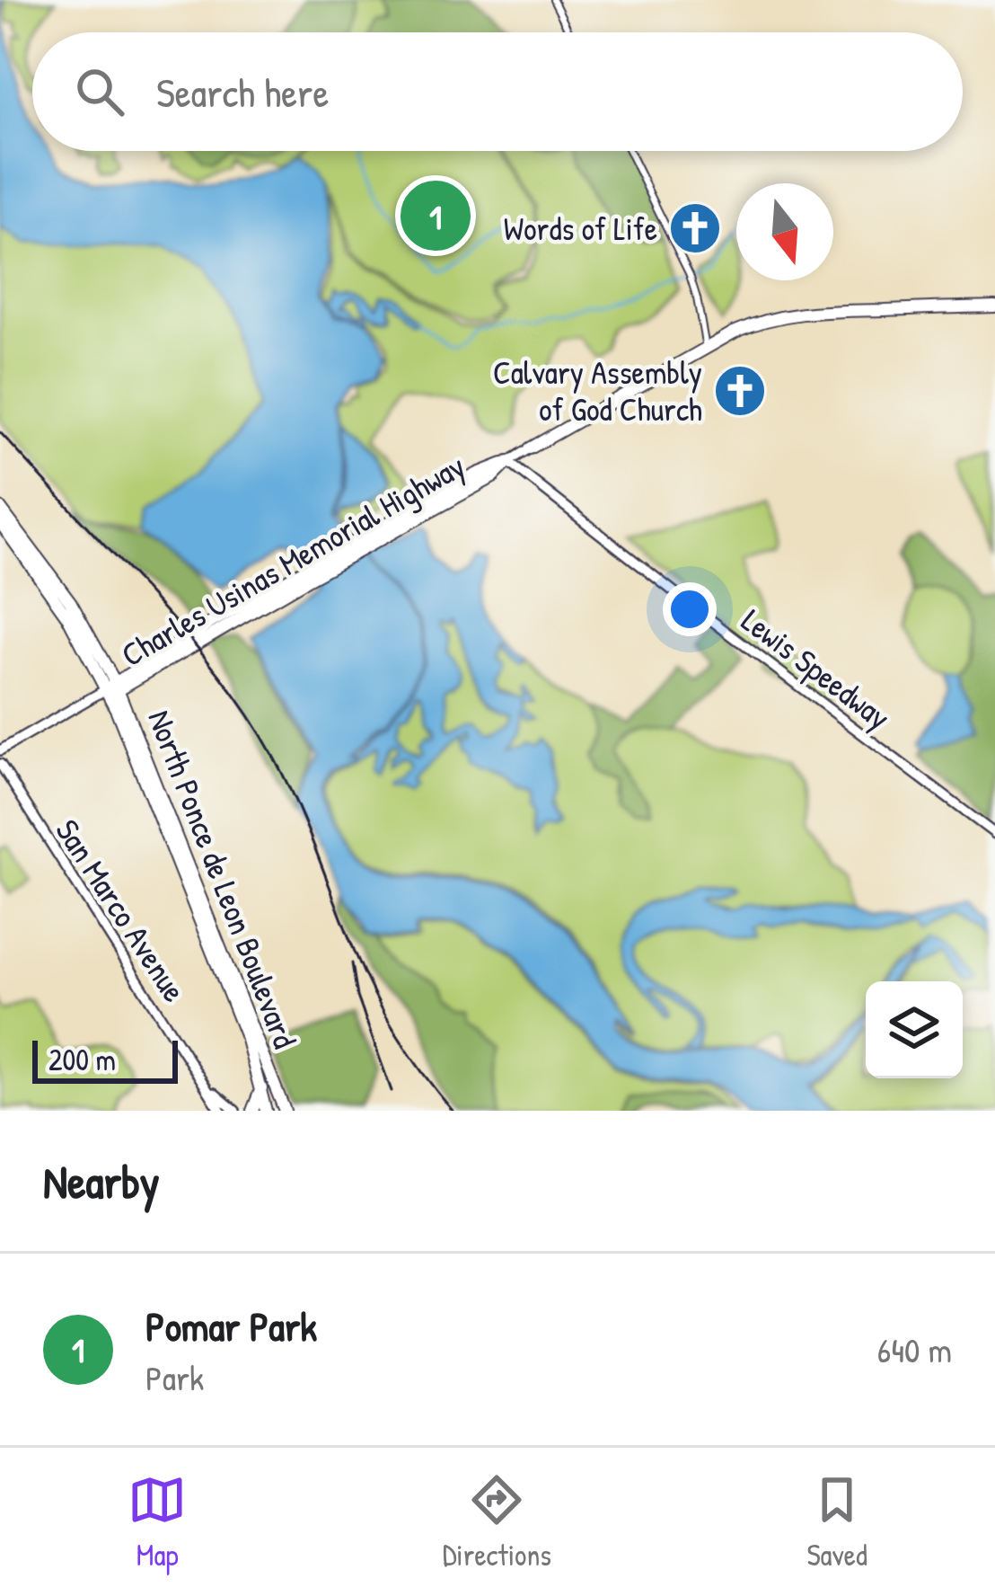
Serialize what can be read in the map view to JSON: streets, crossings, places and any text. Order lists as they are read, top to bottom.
{
  "streets": {
    "highway": ["Charles Usinas Memorial Highway", "North Ponce de Leon Boulevard"],
    "main road": ["Lewis Speedway", "San Marco Avenue"]
  },
  "crossings": [
    ["Charles Usinas Memorial Highway", "Lewis Speedway"],
    ["Charles Usinas Memorial Highway", "North Ponce de Leon Boulevard"]
  ],
  "places": {
    "church": ["Words of Life", "Calvary Assembly of God Church"]
  },
  "scale_bar": "200 m",
  "north": "bottom",
  "page": {
    "search": "Search here",
    "pins": "1",
    "scale": "200 m",
    "heading": "Nearby",
    "list": [
      {
        "mark": "1",
        "name": "Pomar Park",
        "note": "Park",
        "value": "640 m"
      }
    ],
    "nav": ["Map", "Directions", "Saved"]
  }
}
